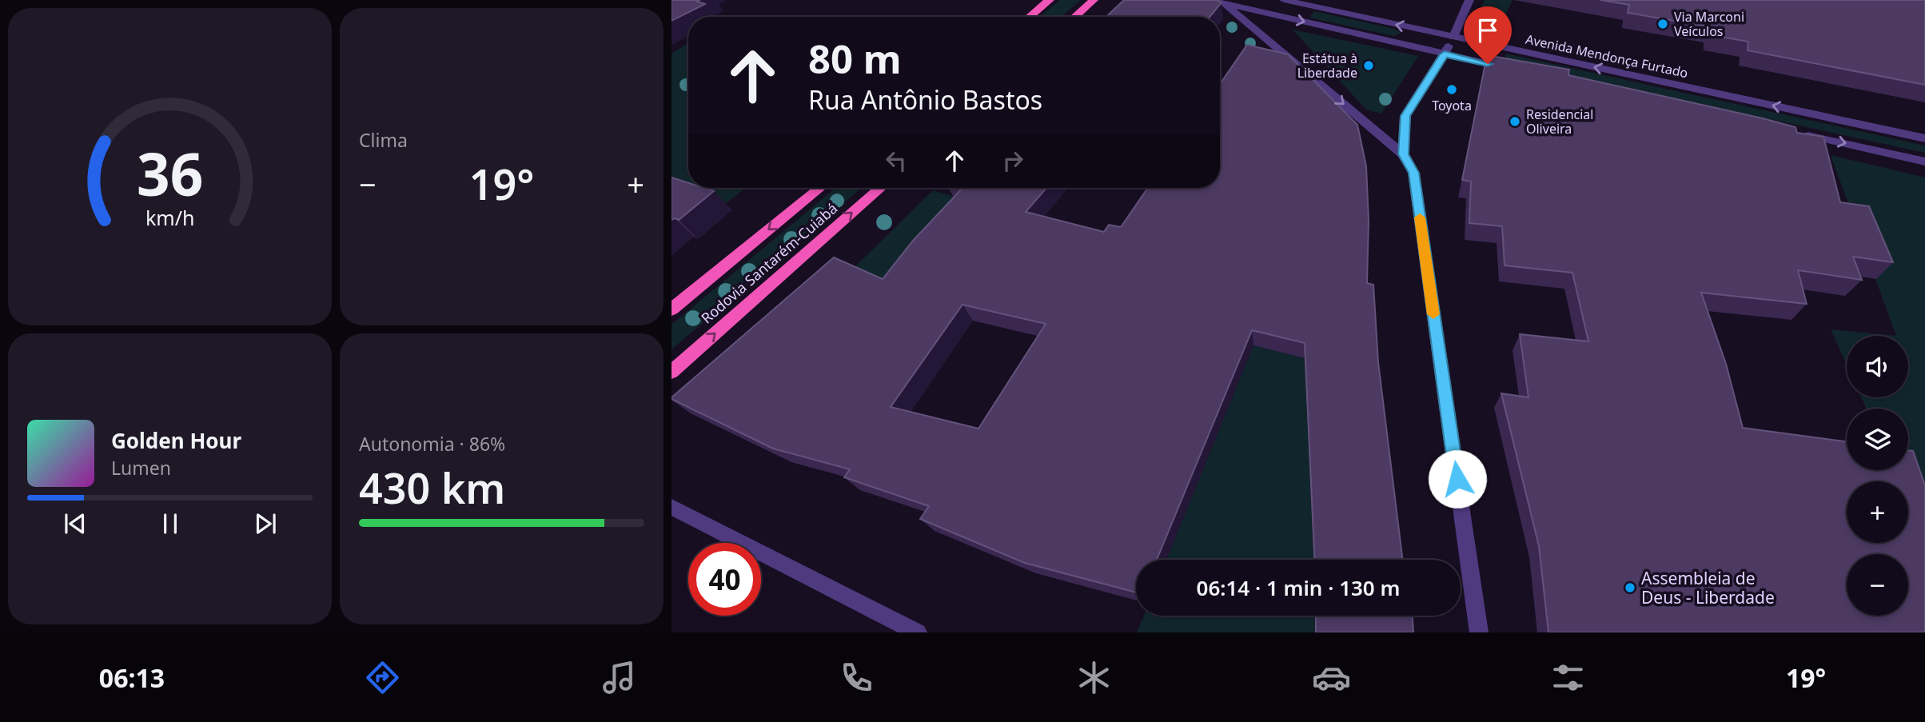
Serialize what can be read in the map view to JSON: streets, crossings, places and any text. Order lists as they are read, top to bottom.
{
  "streets": {
    "highway": ["Rodovia Santarém-Cuiabá"],
    "street": ["Avenida Mendonça Furtado"]
  },
  "places": [
    "Via Marconi Veículos",
    "Estátua à Liberdade",
    "Toyota",
    "Residencial Oliveira",
    "Assembleia de Deus - Liberdade"
  ],
  "page": {
    "tile": [
      "Clima",
      ["Autonomia · 86%", "430 km"]
    ],
    "turn": ["80 m", "Rua Antônio Bastos"],
    "heat": ["−", "19°", "+"],
    "map_buttons": ["+", "−"],
    "song": ["Golden Hour", "Lumen"],
    "limit": "40",
    "trip": "06:14 · 1 min · 130 m",
    "tabs": ["06:13", "19°"],
    "gauge": ["36", "km/h"]
  }
}
